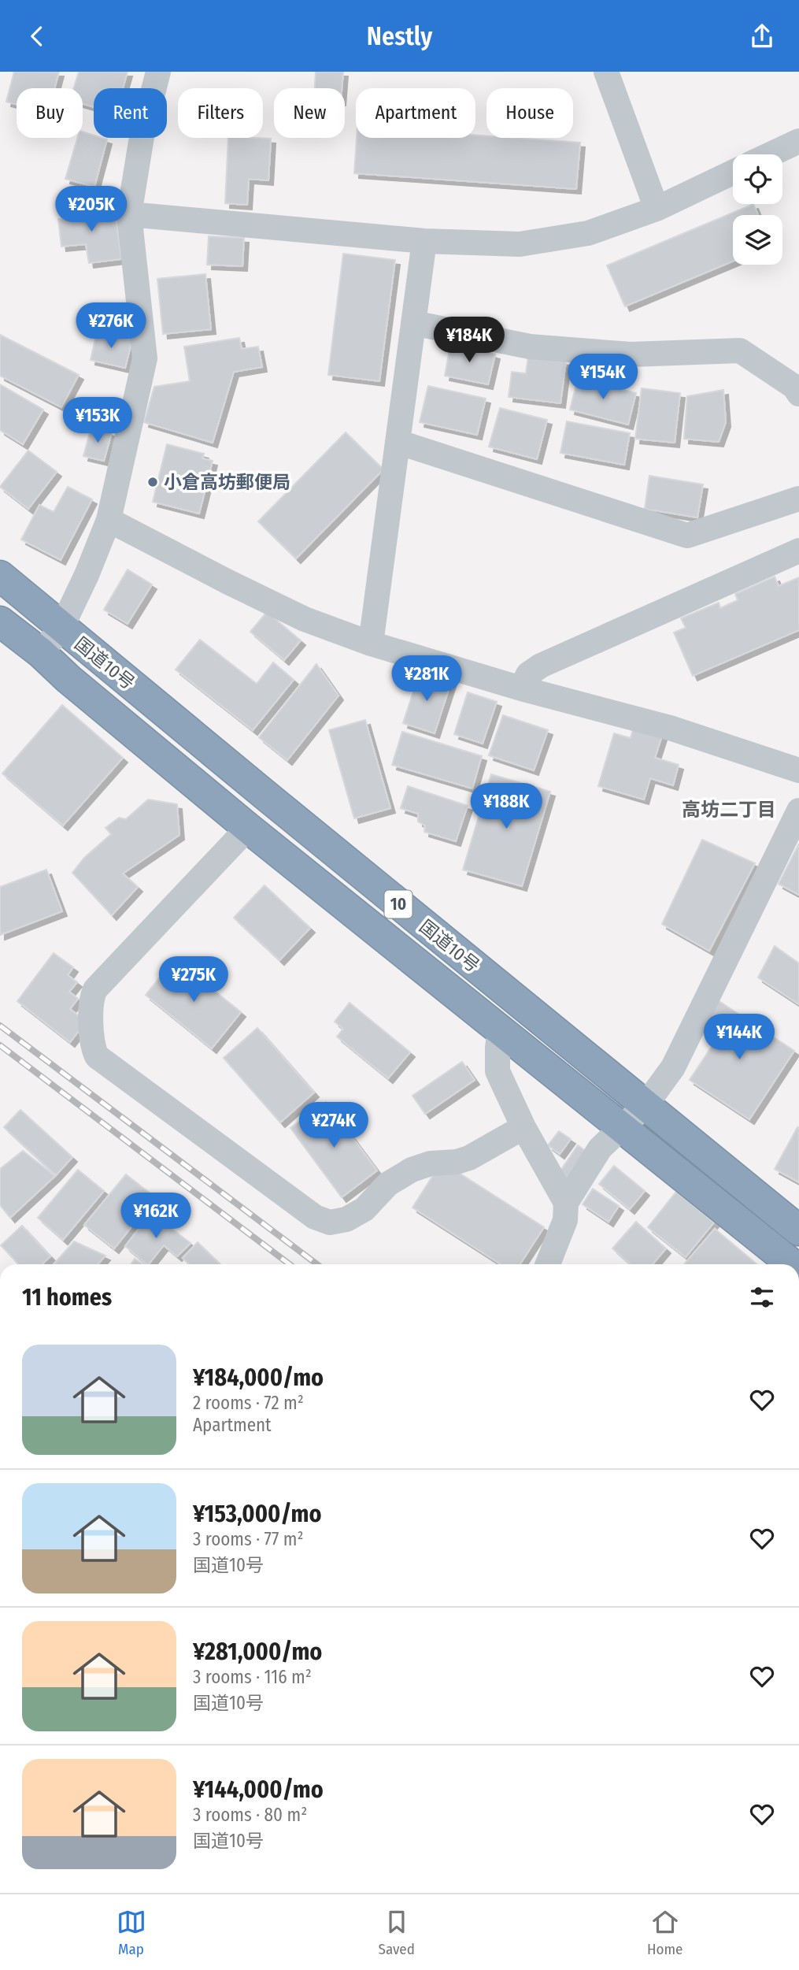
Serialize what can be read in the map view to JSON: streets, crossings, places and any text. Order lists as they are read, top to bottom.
{
  "streets": {
    "highway": ["国道10号", "10"]
  },
  "districts": ["高坊二丁目"],
  "places": ["小倉高坊郵便局"],
  "page": {
    "header": "Nestly",
    "chip": [
      "Buy",
      "Rent",
      "Filters",
      "New",
      "Apartment",
      "House"
    ],
    "price": [
      "¥205K",
      "¥276K",
      "¥184K",
      "¥154K",
      "¥153K",
      "¥281K",
      "¥188K",
      "¥275K",
      "¥144K",
      "¥274K",
      "¥162K"
    ],
    "heading": "11 homes",
    "list": [
      {
        "name": "¥184,000/mo",
        "note": "2 rooms · 72 m² · Apartment"
      },
      {
        "name": "¥153,000/mo",
        "note": "3 rooms · 77 m² · 国道10号"
      },
      {
        "name": "¥281,000/mo",
        "note": "3 rooms · 116 m² · 国道10号"
      },
      {
        "name": "¥144,000/mo",
        "note": "3 rooms · 80 m² · 国道10号"
      }
    ],
    "tabs": ["Map", "Saved", "Home"]
  }
}
